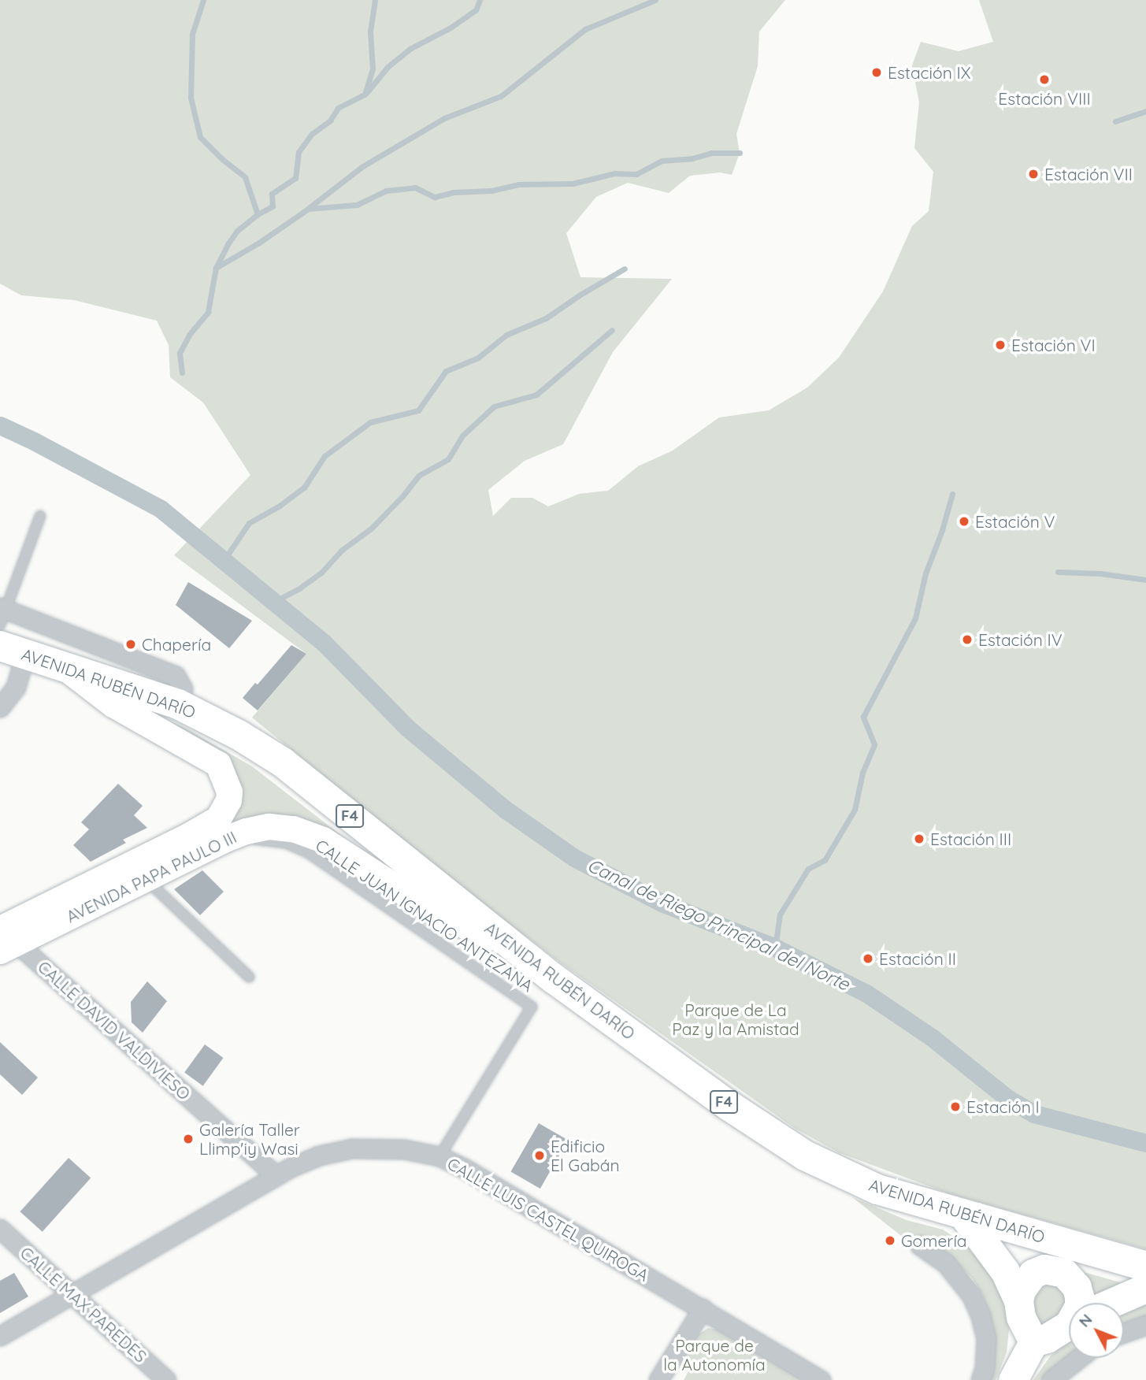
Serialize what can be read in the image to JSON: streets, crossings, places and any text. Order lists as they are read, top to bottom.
{
  "streets": {
    "highway": ["AVENIDA RUBÉN DARÍO", "F4"],
    "main road": ["AVENIDA PAPA PAULO III"],
    "street": ["CALLE DAVID VALDIVIESO", "CALLE LUIS CASTEL QUIROGA", "CALLE MAX PAREDES"],
    "lane": ["CALLE JUAN IGNACIO ANTEZANA"]
  },
  "crossings": [
    ["AVENIDA RUBÉN DARÍO", "AVENIDA PAPA PAULO III"],
    ["AVENIDA PAPA PAULO III", "CALLE JUAN IGNACIO ANTEZANA"],
    ["AVENIDA PAPA PAULO III", "CALLE DAVID VALDIVIESO"],
    ["CALLE JUAN IGNACIO ANTEZANA", "CALLE LUIS CASTEL QUIROGA"],
    ["CALLE DAVID VALDIVIESO", "CALLE LUIS CASTEL QUIROGA"],
    ["CALLE LUIS CASTEL QUIROGA", "CALLE MAX PAREDES"]
  ],
  "water": ["Canal de Riego Principal del Norte"],
  "parks": ["Parque de La Paz y la Amistad", "Parque de la Autonomía"],
  "places": [
    "Estación IX",
    "Estación VIII",
    "Estación VII",
    "Estación VI",
    "Estación V",
    "Estación IV",
    "Chapería",
    "Estación III",
    "Estación II",
    "Estación I",
    "Galería Taller Llimp'iy Wasi",
    "Edificio El Gabán",
    "Gomería"
  ],
  "north": "top left"
}
